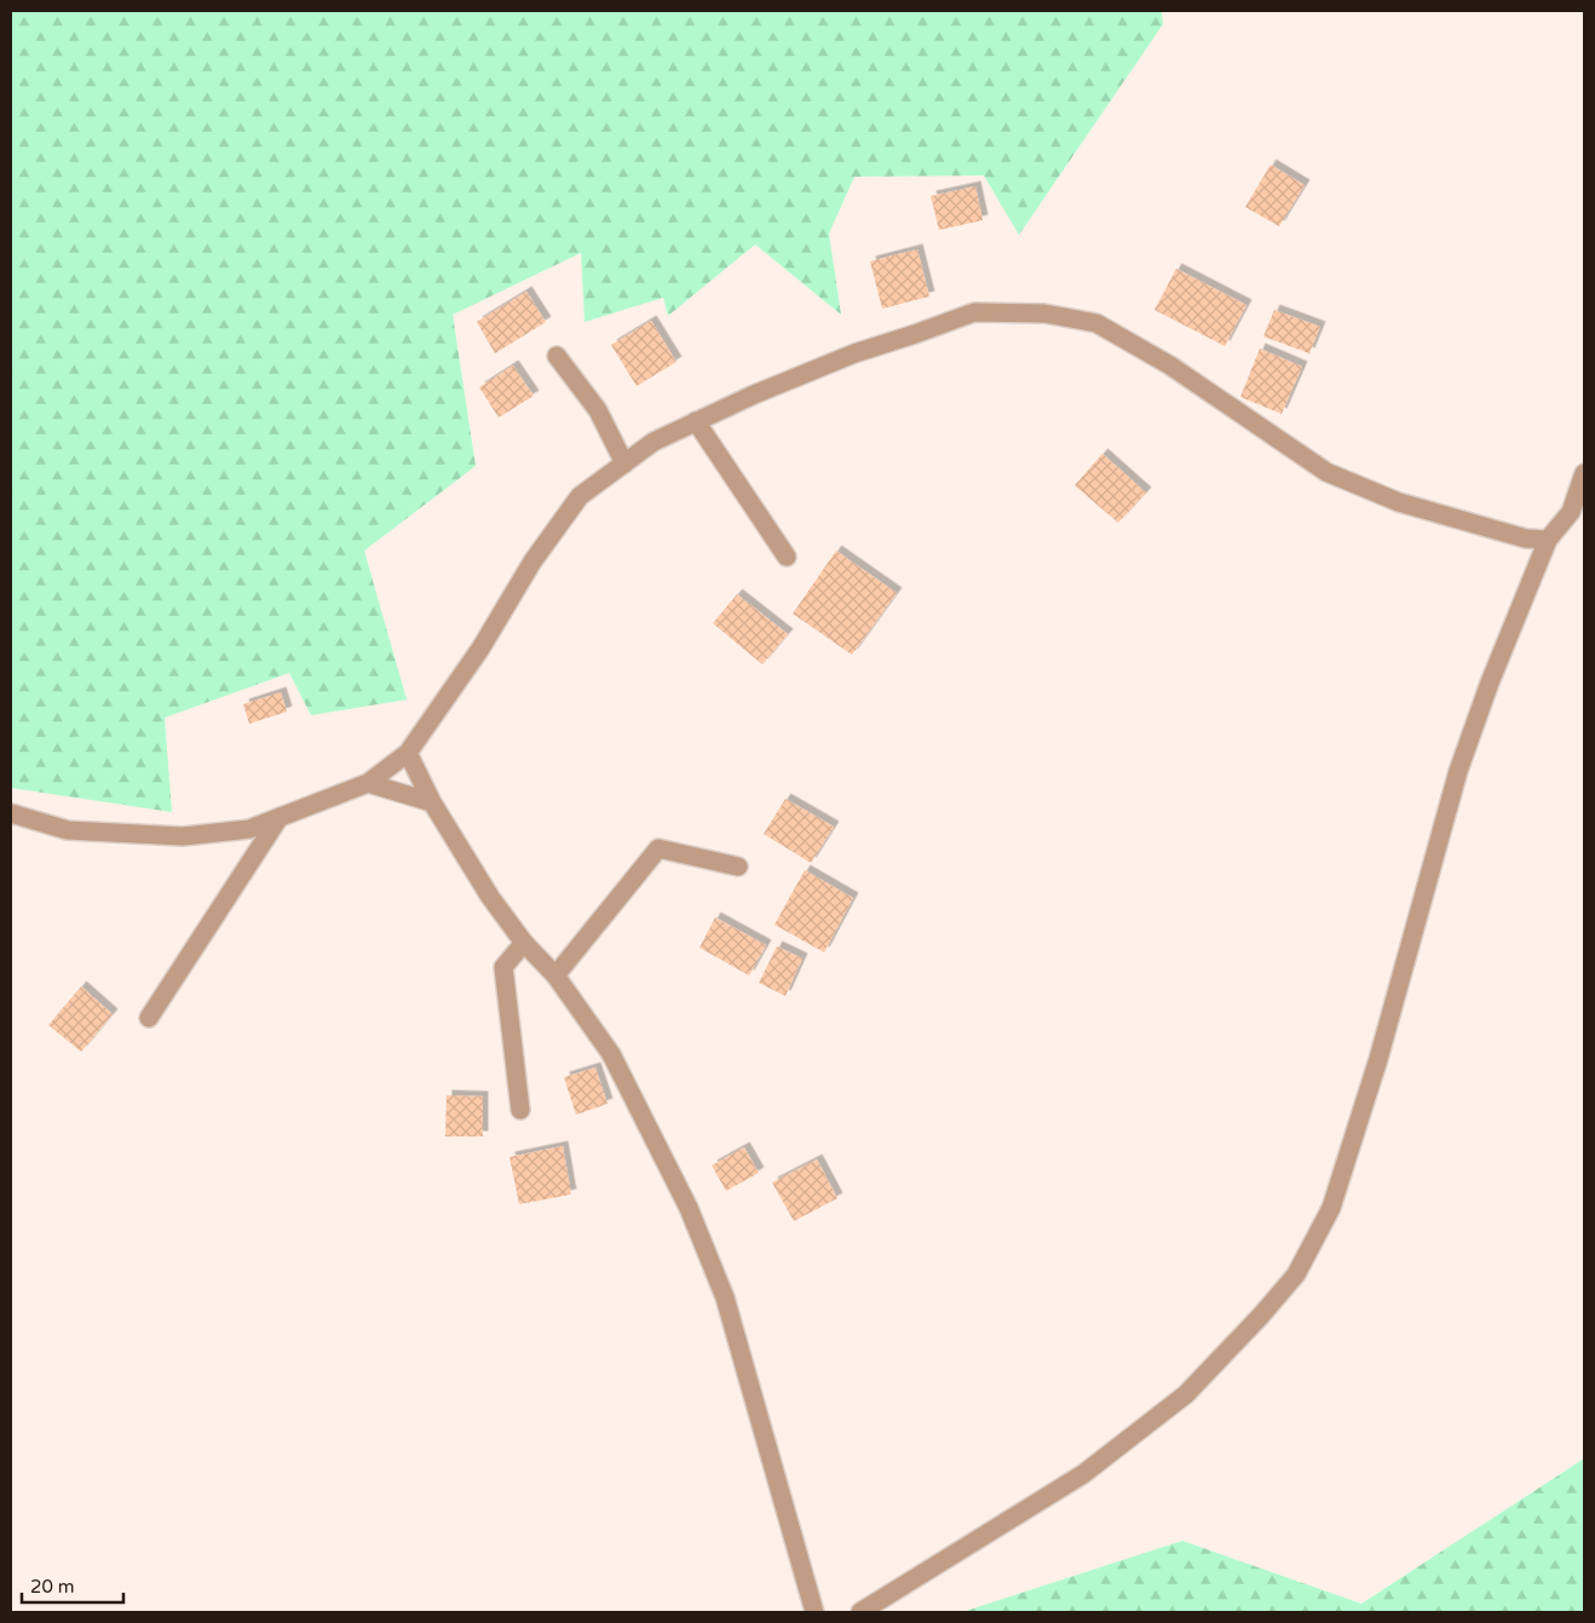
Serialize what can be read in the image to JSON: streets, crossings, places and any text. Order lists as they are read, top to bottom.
{
  "scale_bar": "20 m"
}
